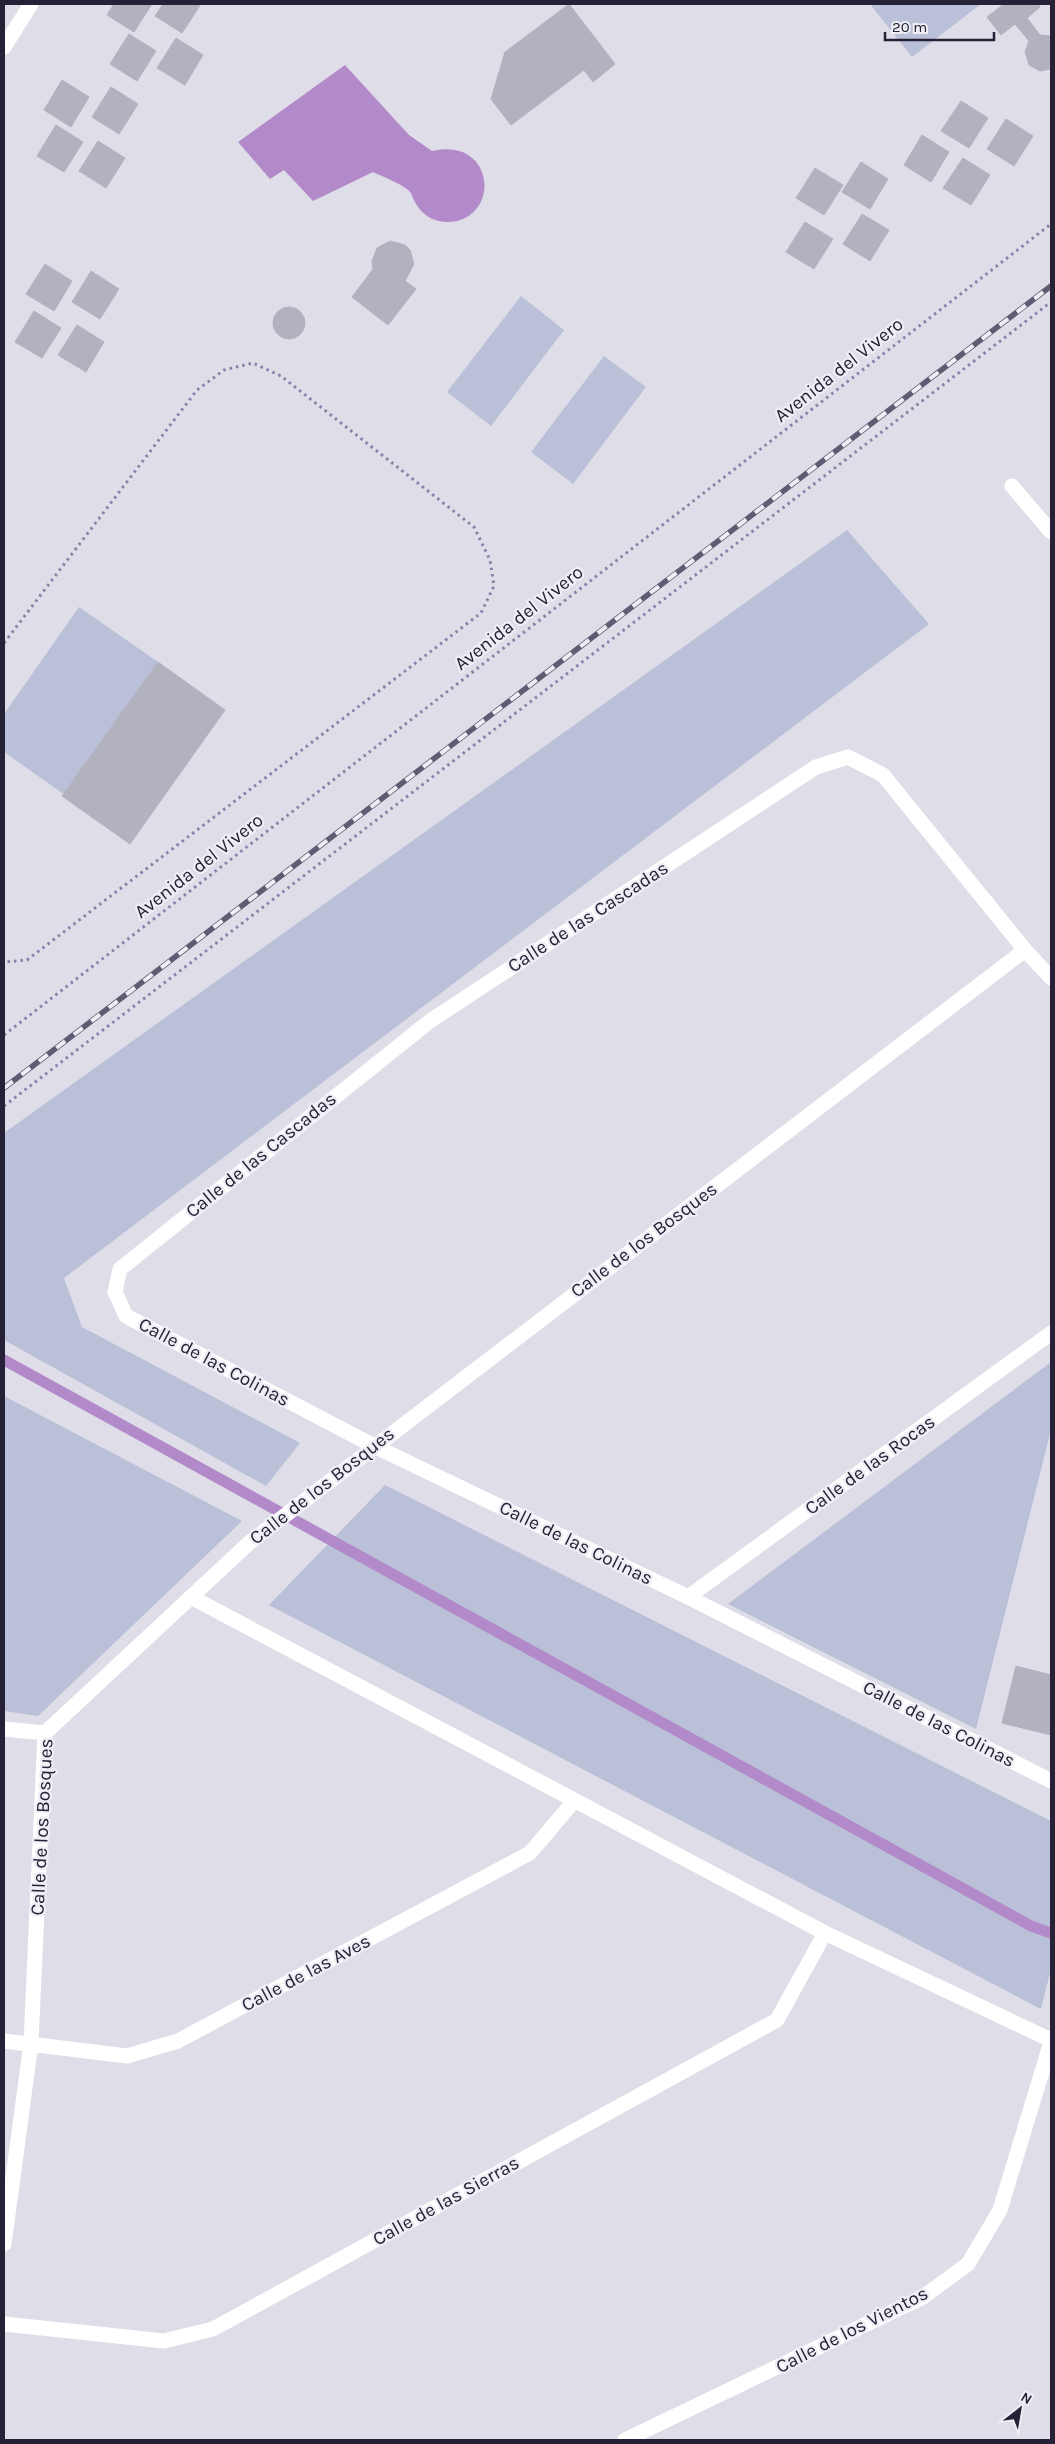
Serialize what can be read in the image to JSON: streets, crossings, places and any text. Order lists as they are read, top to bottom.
{
  "streets": {
    "street": [
      "Calle de las Cascadas",
      "Calle de los Bosques",
      "Calle de las Colinas",
      "Calle de las Rocas",
      "Calle de las Aves",
      "Calle de las Sierras",
      "Calle de los Vientos"
    ],
    "path": ["Avenida del Vivero"]
  },
  "crossings": [
    ["Calle de las Cascadas", "Calle de los Bosques"],
    ["Calle de las Cascadas", "Calle de las Colinas"],
    ["Calle de los Bosques", "Calle de las Colinas"],
    ["Calle de los Bosques", "Calle de las Aves"],
    ["Calle de las Colinas", "Calle de las Rocas"]
  ],
  "scale_bar": "20 m",
  "north": "top right"
}
